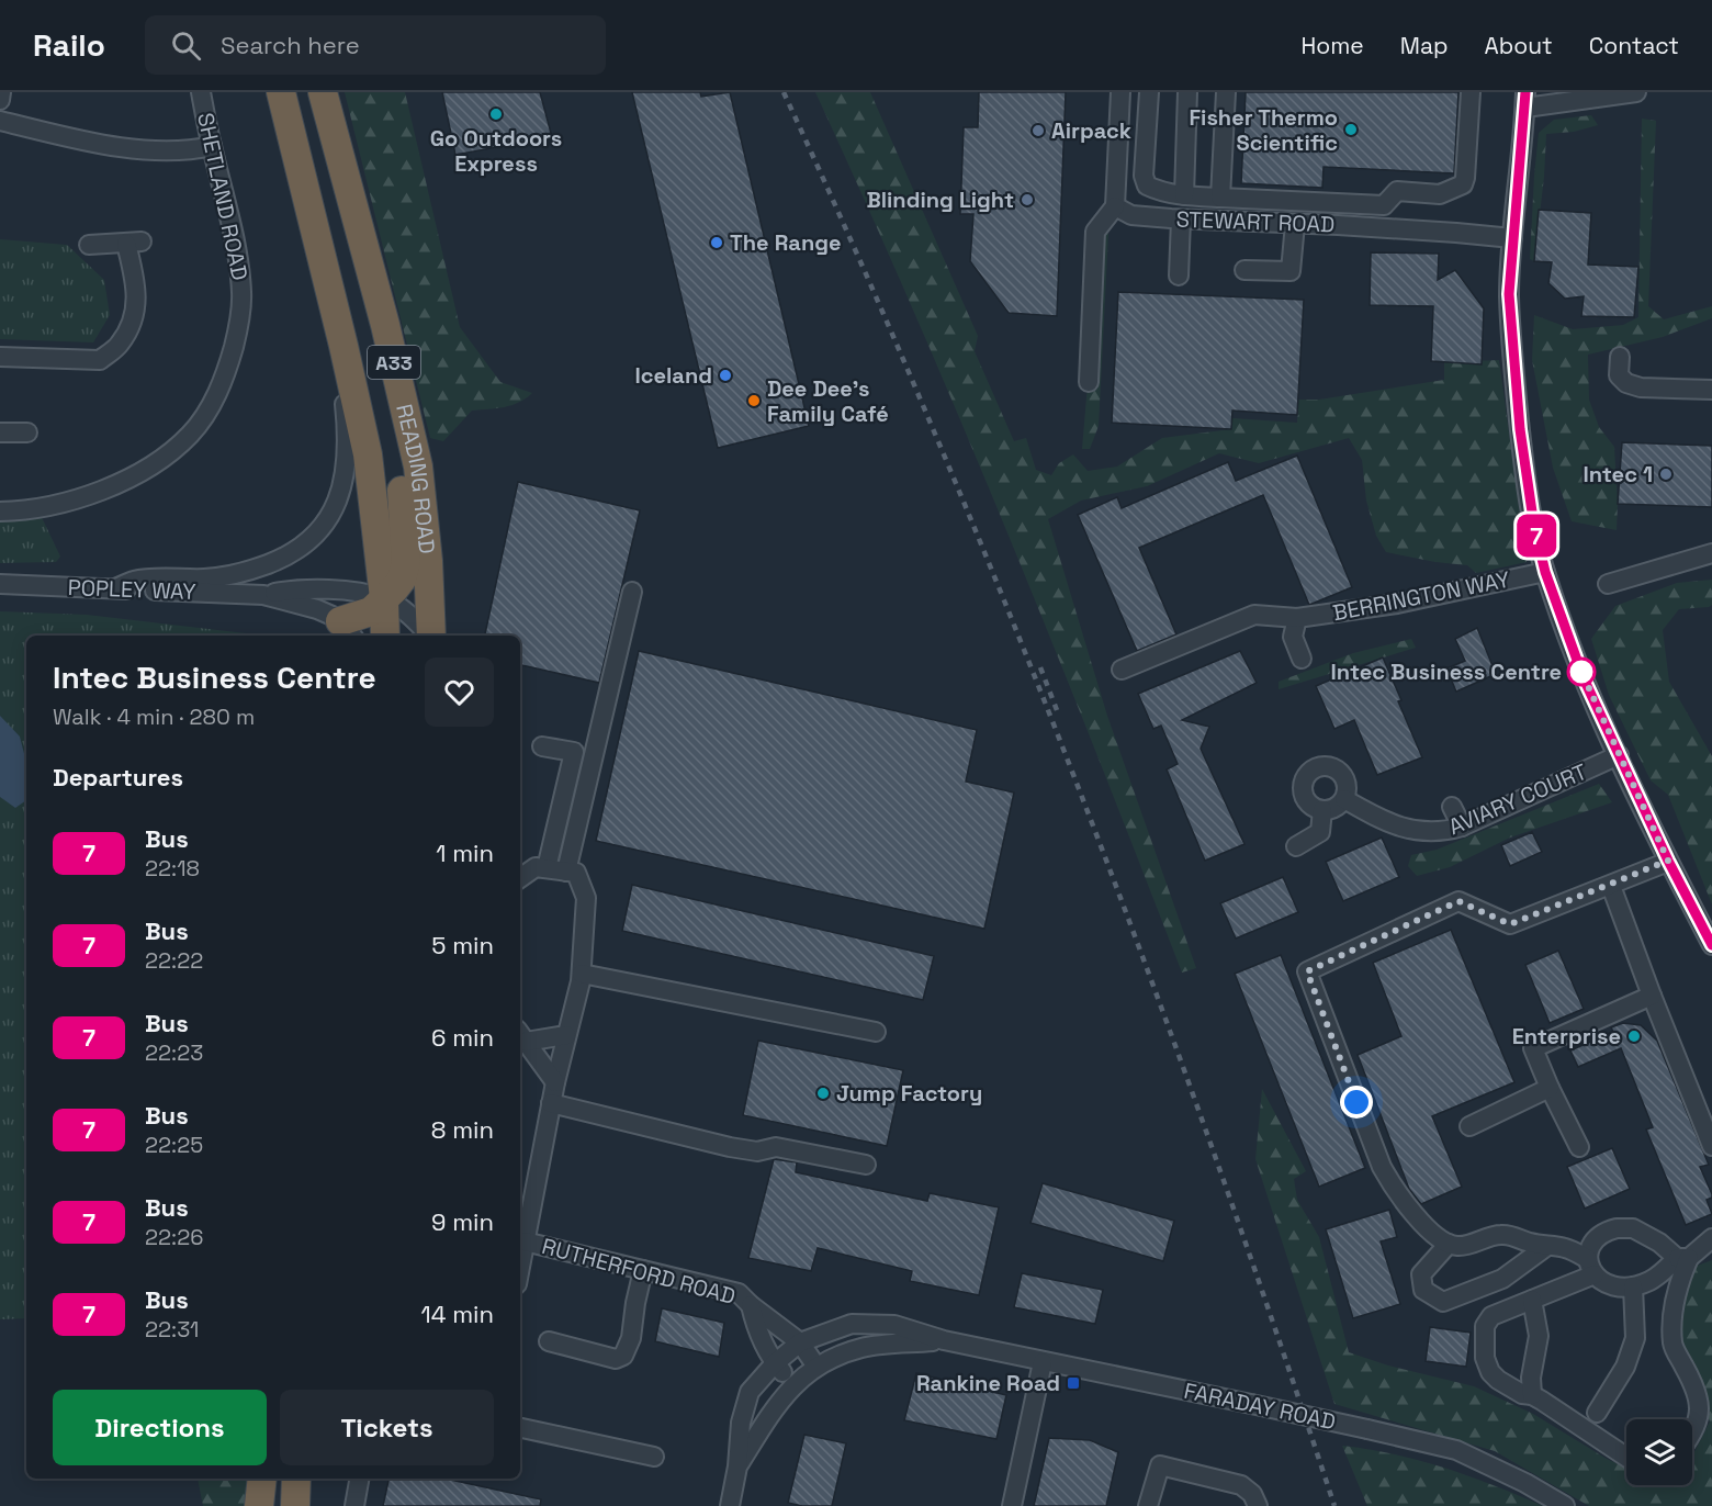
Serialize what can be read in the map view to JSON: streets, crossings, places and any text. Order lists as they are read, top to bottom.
{
  "streets": {
    "highway": ["A33", "READING ROAD"],
    "street": [
      "SHETLAND ROAD",
      "STEWART ROAD",
      "POPLEY WAY",
      "BERRINGTON WAY",
      "AVIARY COURT",
      "RUTHERFORD ROAD",
      "FARADAY ROAD"
    ]
  },
  "crossings": [
    ["A33", "READING ROAD"],
    ["A33", "POPLEY WAY"],
    ["READING ROAD", "POPLEY WAY"],
    ["RUTHERFORD ROAD", "FARADAY ROAD"]
  ],
  "places": {
    "other": [
      "Go Outdoors Express",
      "Fisher Thermo Scientific",
      "Airpack",
      "Blinding Light",
      "The Range",
      "Iceland",
      "Dee Dee's Family Café",
      "Intec 1",
      "Intec Business Centre",
      "Enterprise",
      "Jump Factory"
    ],
    "transit": ["Rankine Road"]
  },
  "lines": ["bus line 7"],
  "page": {
    "header": "Railo",
    "search": "Search here",
    "nav": [
      "Home",
      "Map",
      "About",
      "Contact"
    ],
    "on_map": "7",
    "heading": [
      ["Intec Business Centre", "Walk · 4 min · 280 m"],
      "Departures"
    ],
    "list": [
      {
        "mark": "7",
        "name": "Bus",
        "note": "22:18",
        "value": "1 min"
      },
      {
        "mark": "7",
        "name": "Bus",
        "note": "22:22",
        "value": "5 min"
      },
      {
        "mark": "7",
        "name": "Bus",
        "note": "22:23",
        "value": "6 min"
      },
      {
        "mark": "7",
        "name": "Bus",
        "note": "22:25",
        "value": "8 min"
      },
      {
        "mark": "7",
        "name": "Bus",
        "note": "22:26",
        "value": "9 min"
      },
      {
        "mark": "7",
        "name": "Bus",
        "note": "22:31",
        "value": "14 min"
      }
    ],
    "buttons": ["Directions", "Tickets"]
  }
}
